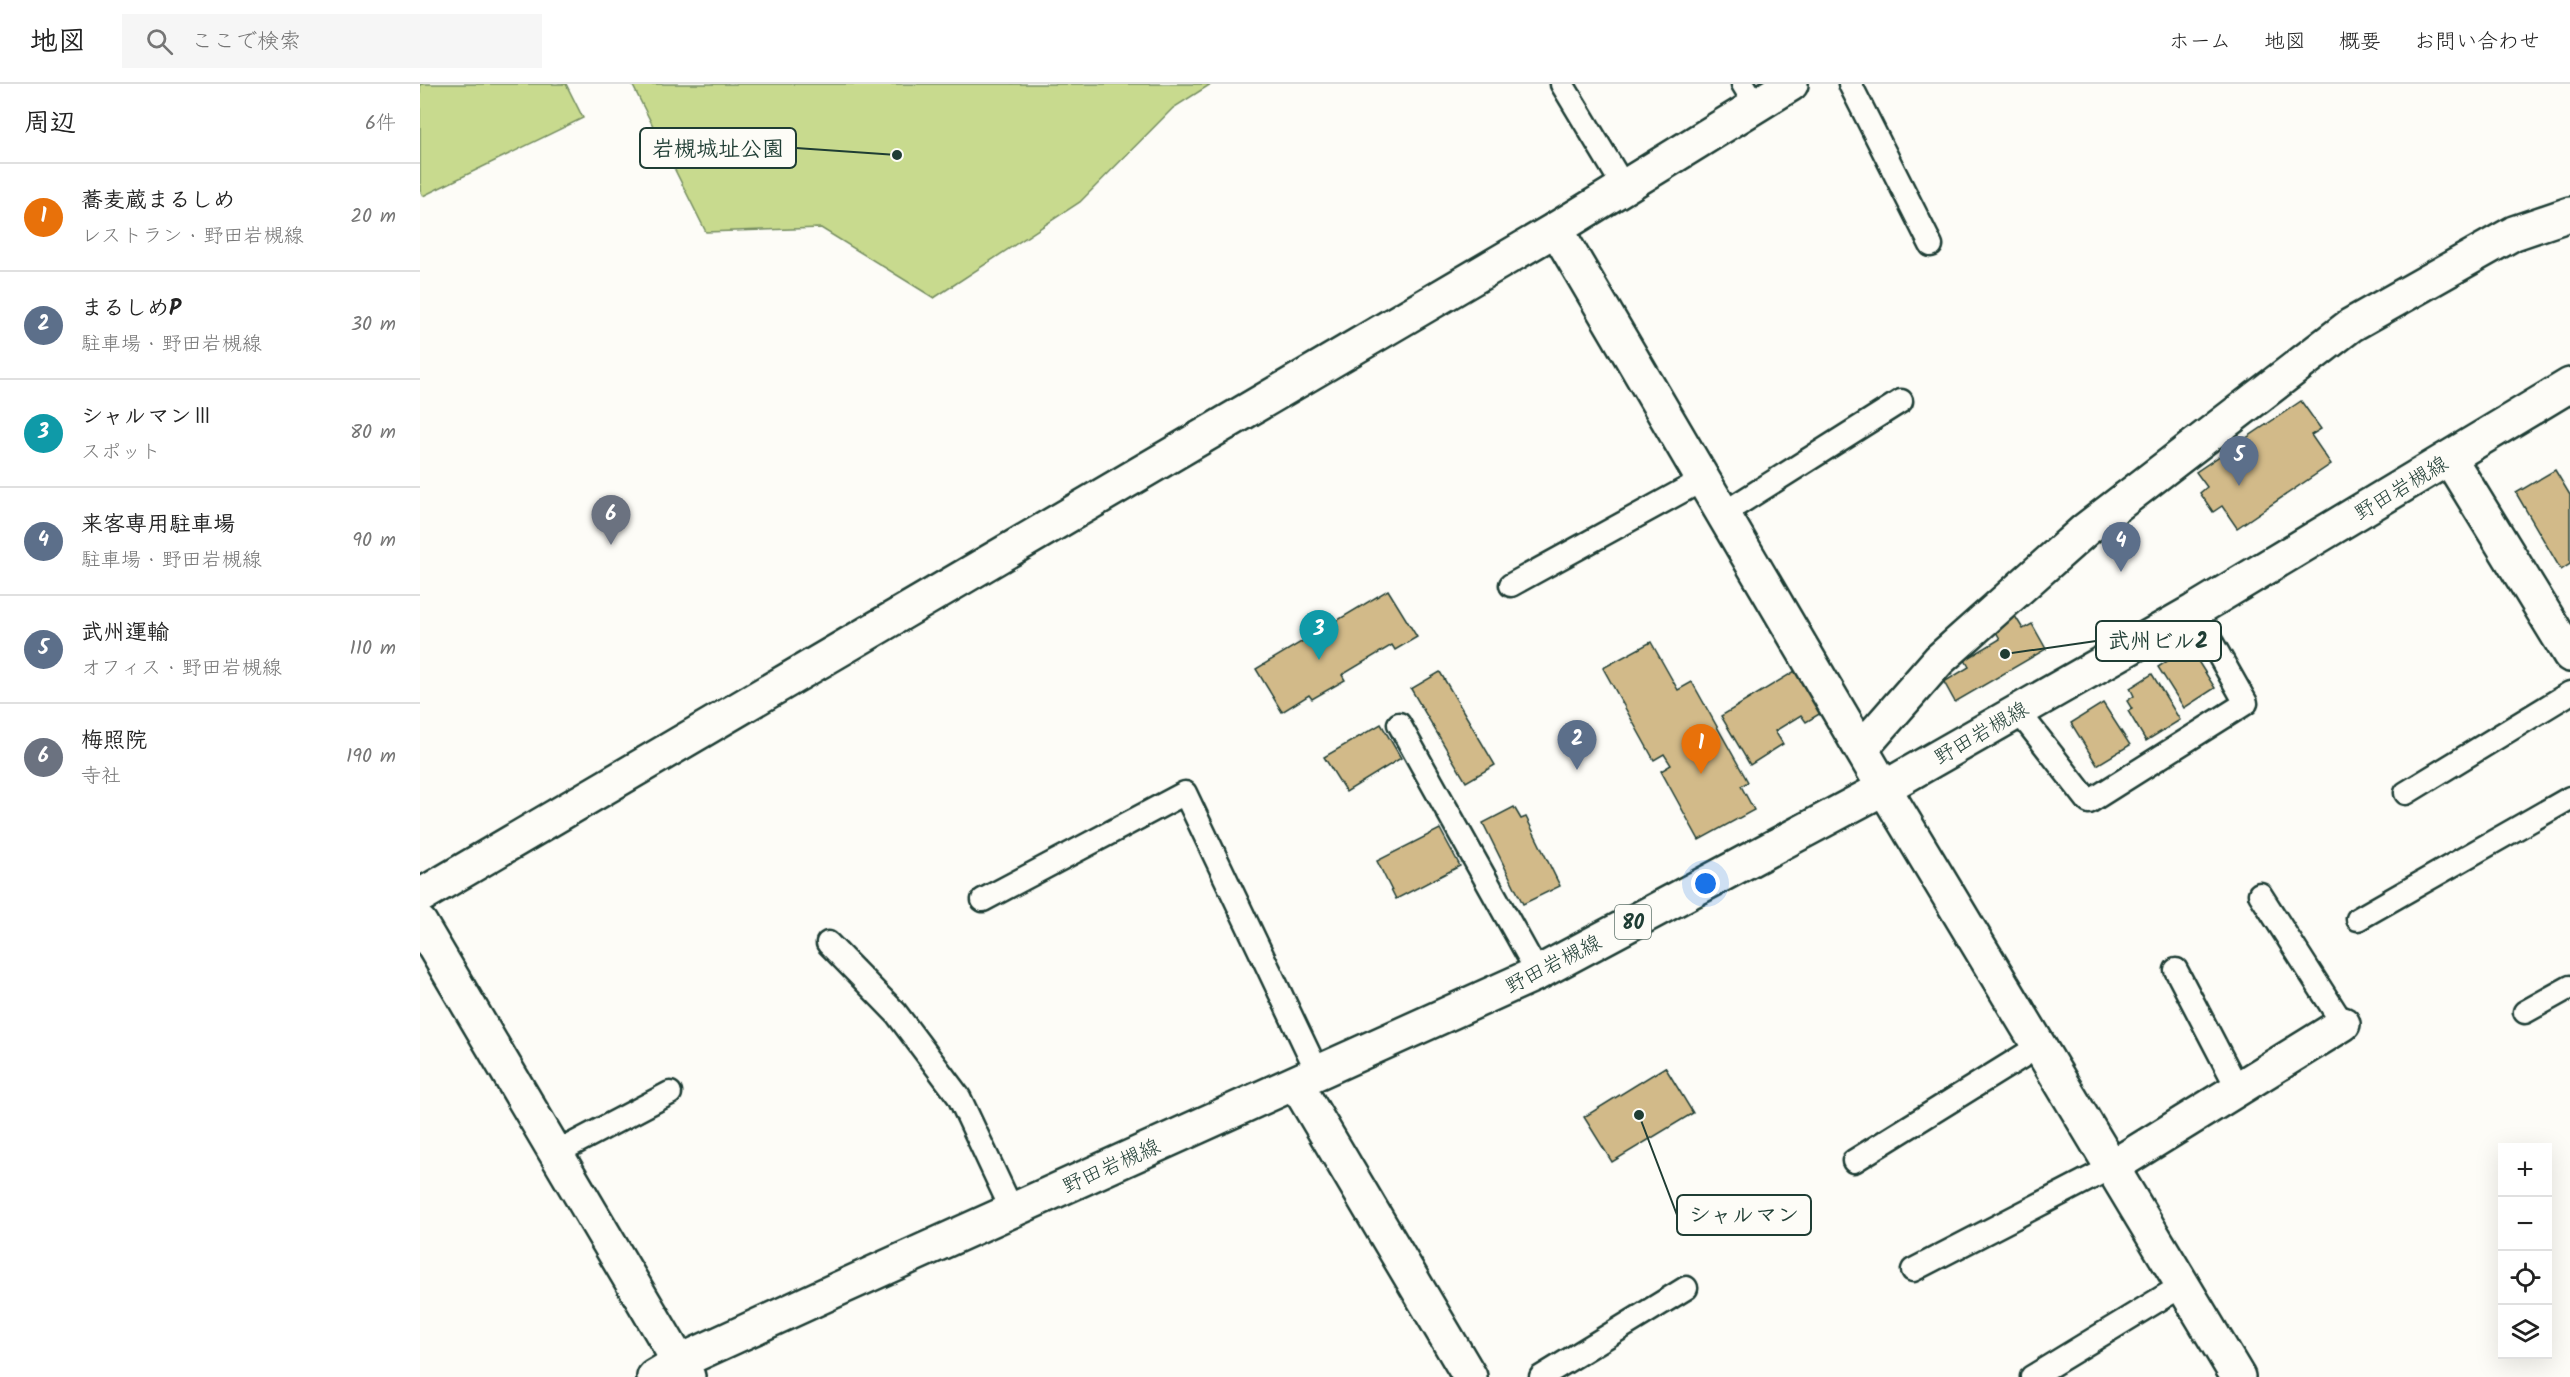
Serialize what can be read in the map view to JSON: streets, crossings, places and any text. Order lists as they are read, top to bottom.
{
  "streets": {
    "street": ["野田岩槻線", "80"]
  },
  "places": ["岩槻城址公園", "武州ビル2", "シャルマン"],
  "page": {
    "header": "地図",
    "search": "ここで検索",
    "nav": [
      "ホーム",
      "地図",
      "概要",
      "お問い合わせ"
    ],
    "heading": ["周辺", "6件"],
    "list": [
      {
        "mark": "1",
        "name": "蕎麦蔵まるしめ",
        "note": "レストラン · 野田岩槻線",
        "value": "20 m"
      },
      {
        "mark": "2",
        "name": "まるしめP",
        "note": "駐車場 · 野田岩槻線",
        "value": "30 m"
      },
      {
        "mark": "3",
        "name": "シャルマンⅢ",
        "note": "スポット",
        "value": "80 m"
      },
      {
        "mark": "4",
        "name": "来客専用駐車場",
        "note": "駐車場 · 野田岩槻線",
        "value": "90 m"
      },
      {
        "mark": "5",
        "name": "武州運輸",
        "note": "オフィス · 野田岩槻線",
        "value": "110 m"
      },
      {
        "mark": "6",
        "name": "梅照院",
        "note": "寺社",
        "value": "190 m"
      }
    ],
    "pins": [
      "5",
      "6",
      "4",
      "3",
      "2",
      "1"
    ],
    "map_buttons": ["+", "−"]
  }
}
